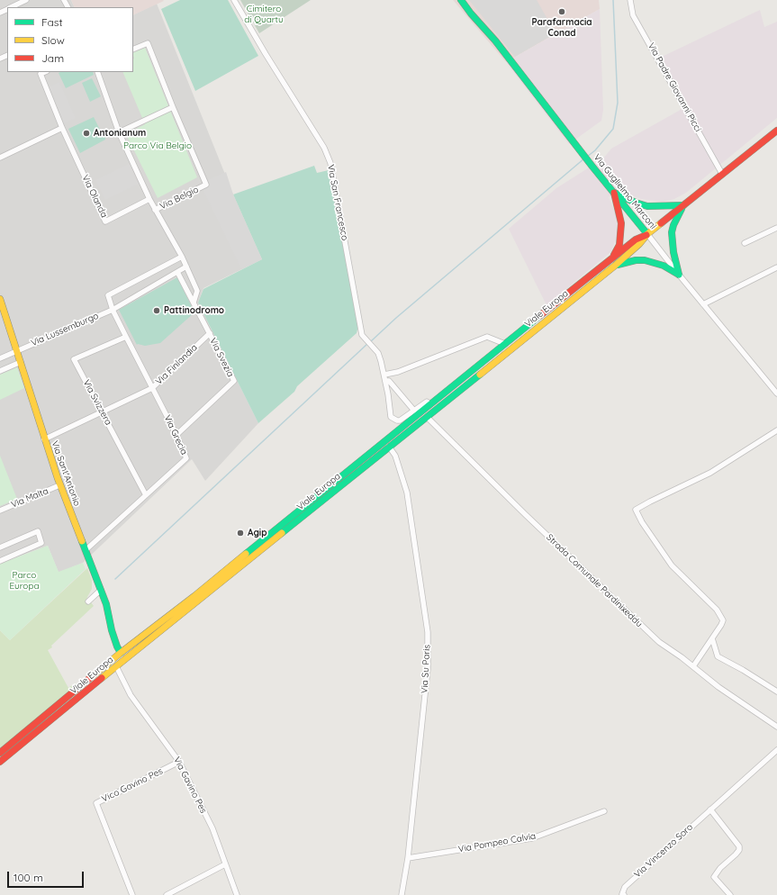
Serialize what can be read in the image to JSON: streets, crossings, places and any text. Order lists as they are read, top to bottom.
{
  "streets": {
    "main road": ["Via Guglielmo Marconi", "Viale Europa", "Via Sant'Antonio"],
    "street": [
      "Via Padre Giovanni Picci",
      "Via Olanda",
      "Via Belgio",
      "Via San Francesco",
      "Via Lussemburgo",
      "Via Svezia",
      "Via Finlandia",
      "Via Svizzera",
      "Via Grecia",
      "Via Malta",
      "Strada Comunale Pardinixeddu",
      "Via Su Paris",
      "Vico Gavino Pes",
      "Via Gavino Pes",
      "Via Pompeo Calvia",
      "Via Vincenzo Soro"
    ]
  },
  "crossings": [
    ["Via Padre Giovanni Picci", "Viale Europa"],
    ["Via Guglielmo Marconi", "Viale Europa"],
    ["Via San Francesco", "Viale Europa"],
    ["Viale Europa", "Via Sant'Antonio"],
    ["Viale Europa", "Strada Comunale Pardinixeddu"],
    ["Viale Europa", "Via Su Paris"],
    ["Viale Europa", "Via Gavino Pes"],
    ["Via Lussemburgo", "Via Svezia"],
    ["Via Lussemburgo", "Via Grecia"],
    ["Via Lussemburgo", "Via Sant'Antonio"],
    ["Via Svezia", "Via Finlandia"],
    ["Via Svezia", "Via Grecia"],
    ["Via Finlandia", "Via Svizzera"],
    ["Via Finlandia", "Via Grecia"],
    ["Via Finlandia", "Via Sant'Antonio"],
    ["Via Svizzera", "Via Grecia"],
    ["Via Grecia", "Via Sant'Antonio"],
    ["Via Sant'Antonio", "Via Malta"],
    ["Via Su Paris", "Via Pompeo Calvia"],
    ["Vico Gavino Pes", "Via Gavino Pes"]
  ],
  "parks": ["Cimitero di Quartu", "Parco Via Belgio", "Parco Europa"],
  "places": [
    "Parafarmacia Conad",
    "Antonianum",
    "Pattinodromo",
    "Agip"
  ],
  "legend": ["Fast", "Slow", "Jam"],
  "scale_bar": "100 m"
}
